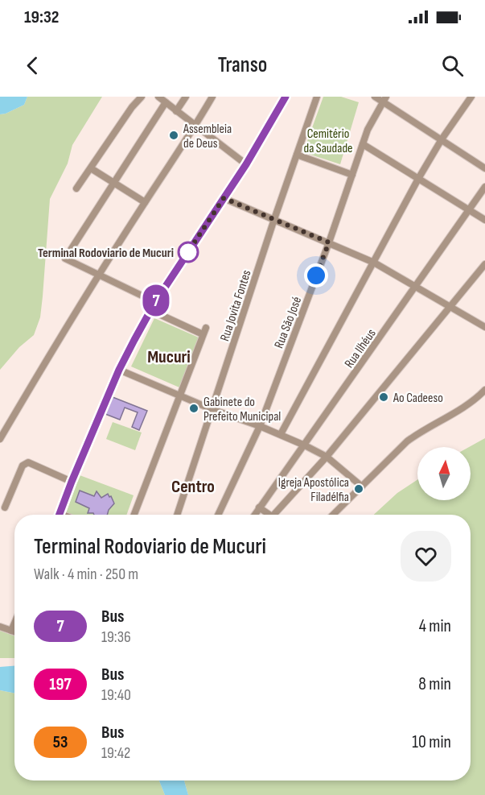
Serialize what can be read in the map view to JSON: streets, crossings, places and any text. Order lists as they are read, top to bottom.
{
  "streets": {
    "street": ["Rua Jovita Fontes", "Rua São José", "Rua Ilhéus"]
  },
  "districts": ["Mucuri", "Centro"],
  "parks": ["Cemitério da Saudade"],
  "places": [
    "Assembleia de Deus",
    "Terminal Rodoviario de Mucuri",
    "Ao Cadeeso",
    "Gabinete do Prefeito Municipal",
    "Igreja Apostólica Filadélfia"
  ],
  "lines": ["bus line 7"],
  "north": "top",
  "page": {
    "status": "19:32",
    "header": "Transo",
    "on_map": "7",
    "heading": ["Terminal Rodoviario de Mucuri", "Walk · 4 min · 250 m"],
    "list": [
      {
        "mark": "7",
        "name": "Bus",
        "note": "19:36",
        "value": "4 min"
      },
      {
        "mark": "197",
        "name": "Bus",
        "note": "19:40",
        "value": "8 min"
      },
      {
        "mark": "53",
        "name": "Bus",
        "note": "19:42",
        "value": "10 min"
      }
    ]
  }
}
